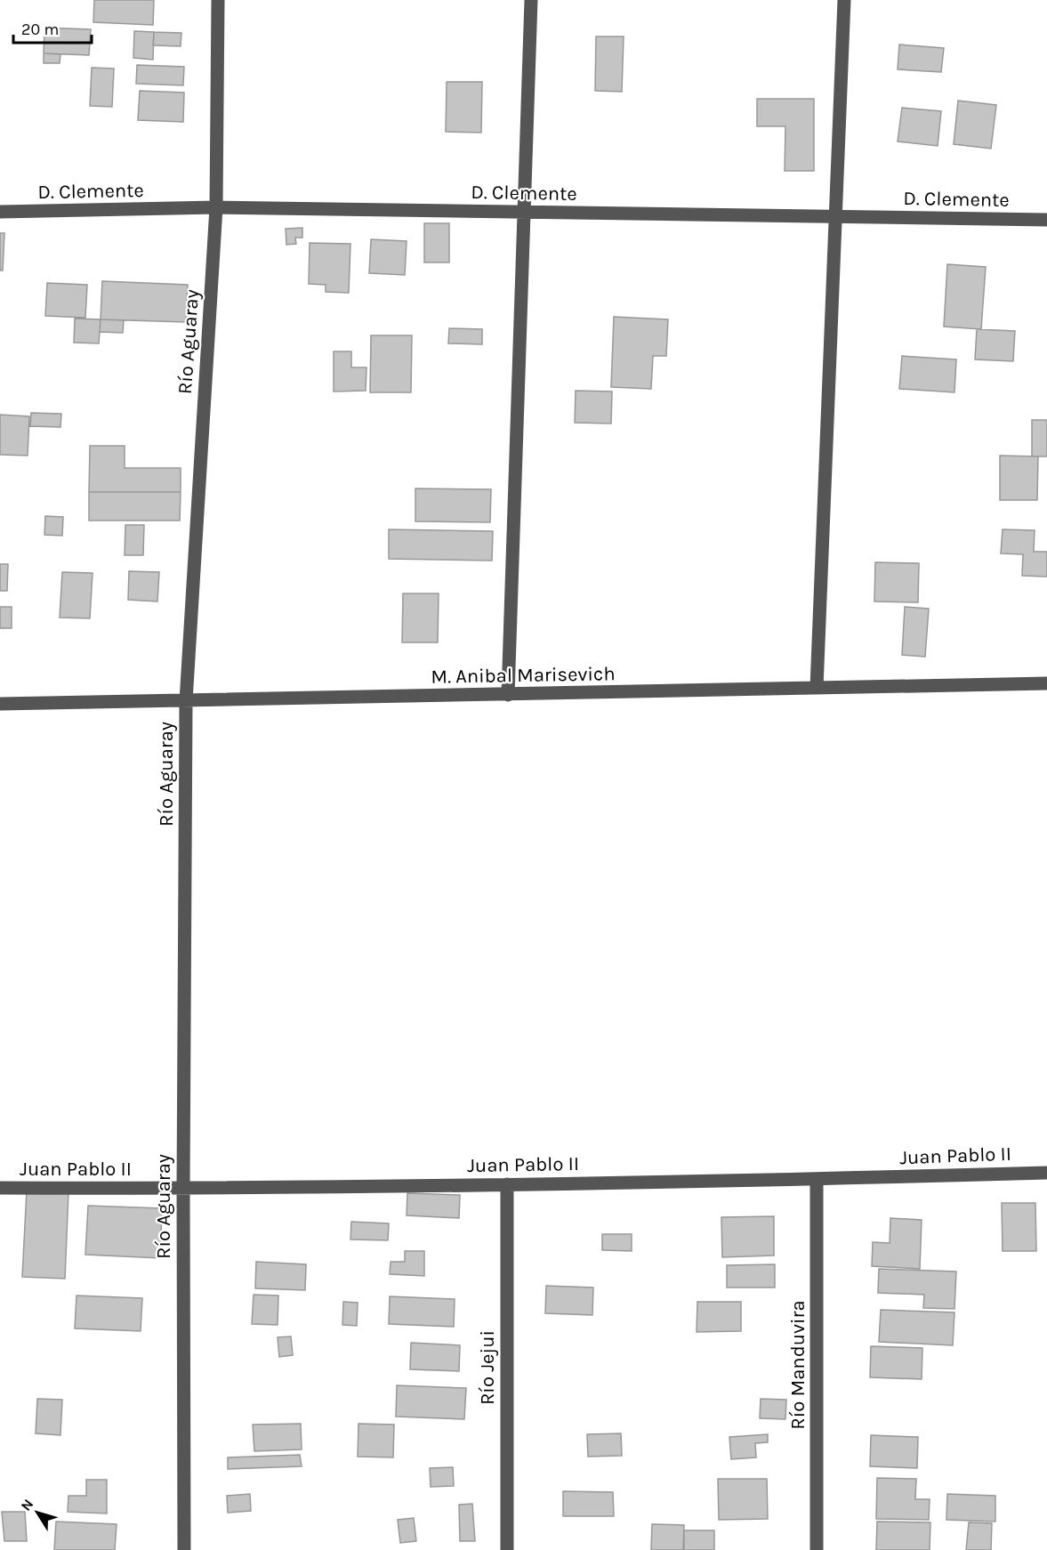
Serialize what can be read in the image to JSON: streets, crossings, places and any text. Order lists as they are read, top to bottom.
{
  "streets": {
    "street": [
      "D. Clemente",
      "Río Aguaray",
      "M. Anibal Marisevich",
      "Juan Pablo II",
      "Río Manduvira",
      "Río Jejui"
    ]
  },
  "crossings": [
    ["D. Clemente", "Río Aguaray"],
    ["Río Aguaray", "M. Anibal Marisevich"],
    ["Río Aguaray", "Juan Pablo II"],
    ["Juan Pablo II", "Río Manduvira"],
    ["Juan Pablo II", "Río Jejui"]
  ],
  "scale_bar": "20 m",
  "north": "top left"
}
